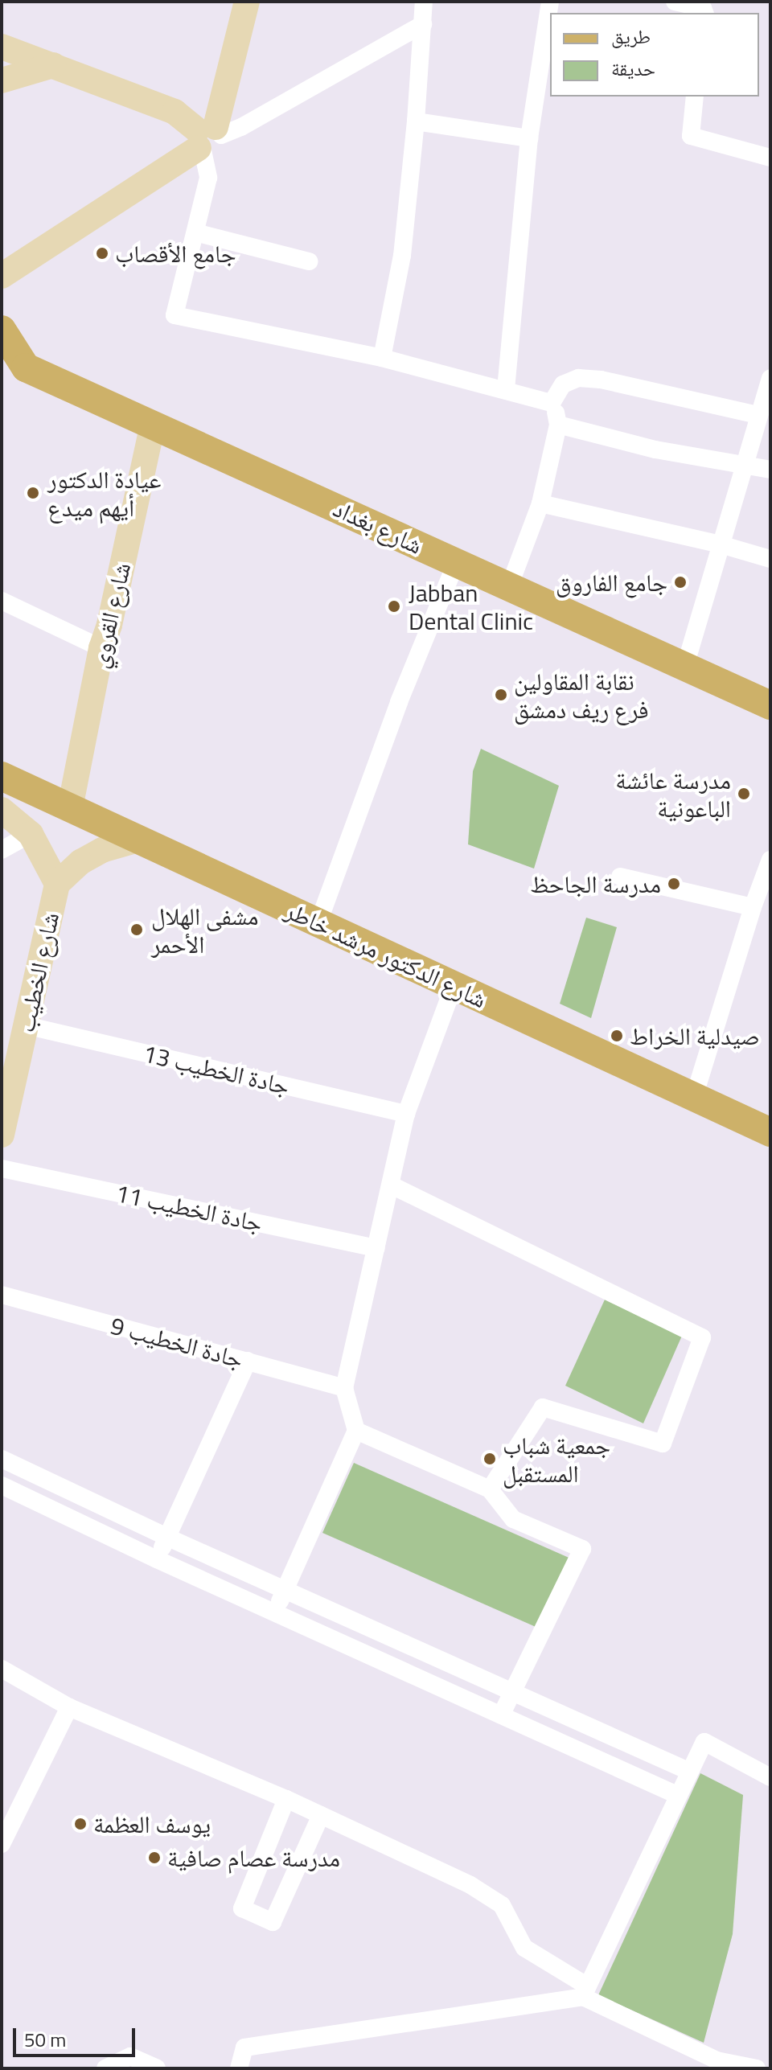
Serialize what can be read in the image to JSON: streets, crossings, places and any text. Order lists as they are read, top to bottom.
{
  "streets": {
    "main road": [
      "شارع بغداد",
      "شارع القروي",
      "شارع الدكتور مرشد خاطر",
      "شارع الخطيب"
    ],
    "street": ["جادة الخطيب 13", "جادة الخطيب 11", "جادة الخطيب 9"]
  },
  "crossings": [
    ["شارع بغداد", "شارع القروي"],
    ["شارع القروي", "شارع الدكتور مرشد خاطر"],
    ["شارع الدكتور مرشد خاطر", "شارع الخطيب"],
    ["شارع الخطيب", "جادة الخطيب 13"]
  ],
  "places": [
    "جامع الأقصاب",
    "عيادة الدكتور أيهم ميدع",
    "جامع الفاروق",
    "Jabban Dental Clinic",
    "نقابة المقاولين فرع ريف دمشق",
    "مدرسة عائشة الباعونية",
    "مدرسة الجاحظ",
    "مشفى الهلال الأحمر",
    "صيدلية الخراط",
    "جمعية شباب المستقبل",
    "يوسف العظمة",
    "مدرسة عصام صافية"
  ],
  "legend": ["طريق", "حديقة"],
  "scale_bar": "50 m"
}
